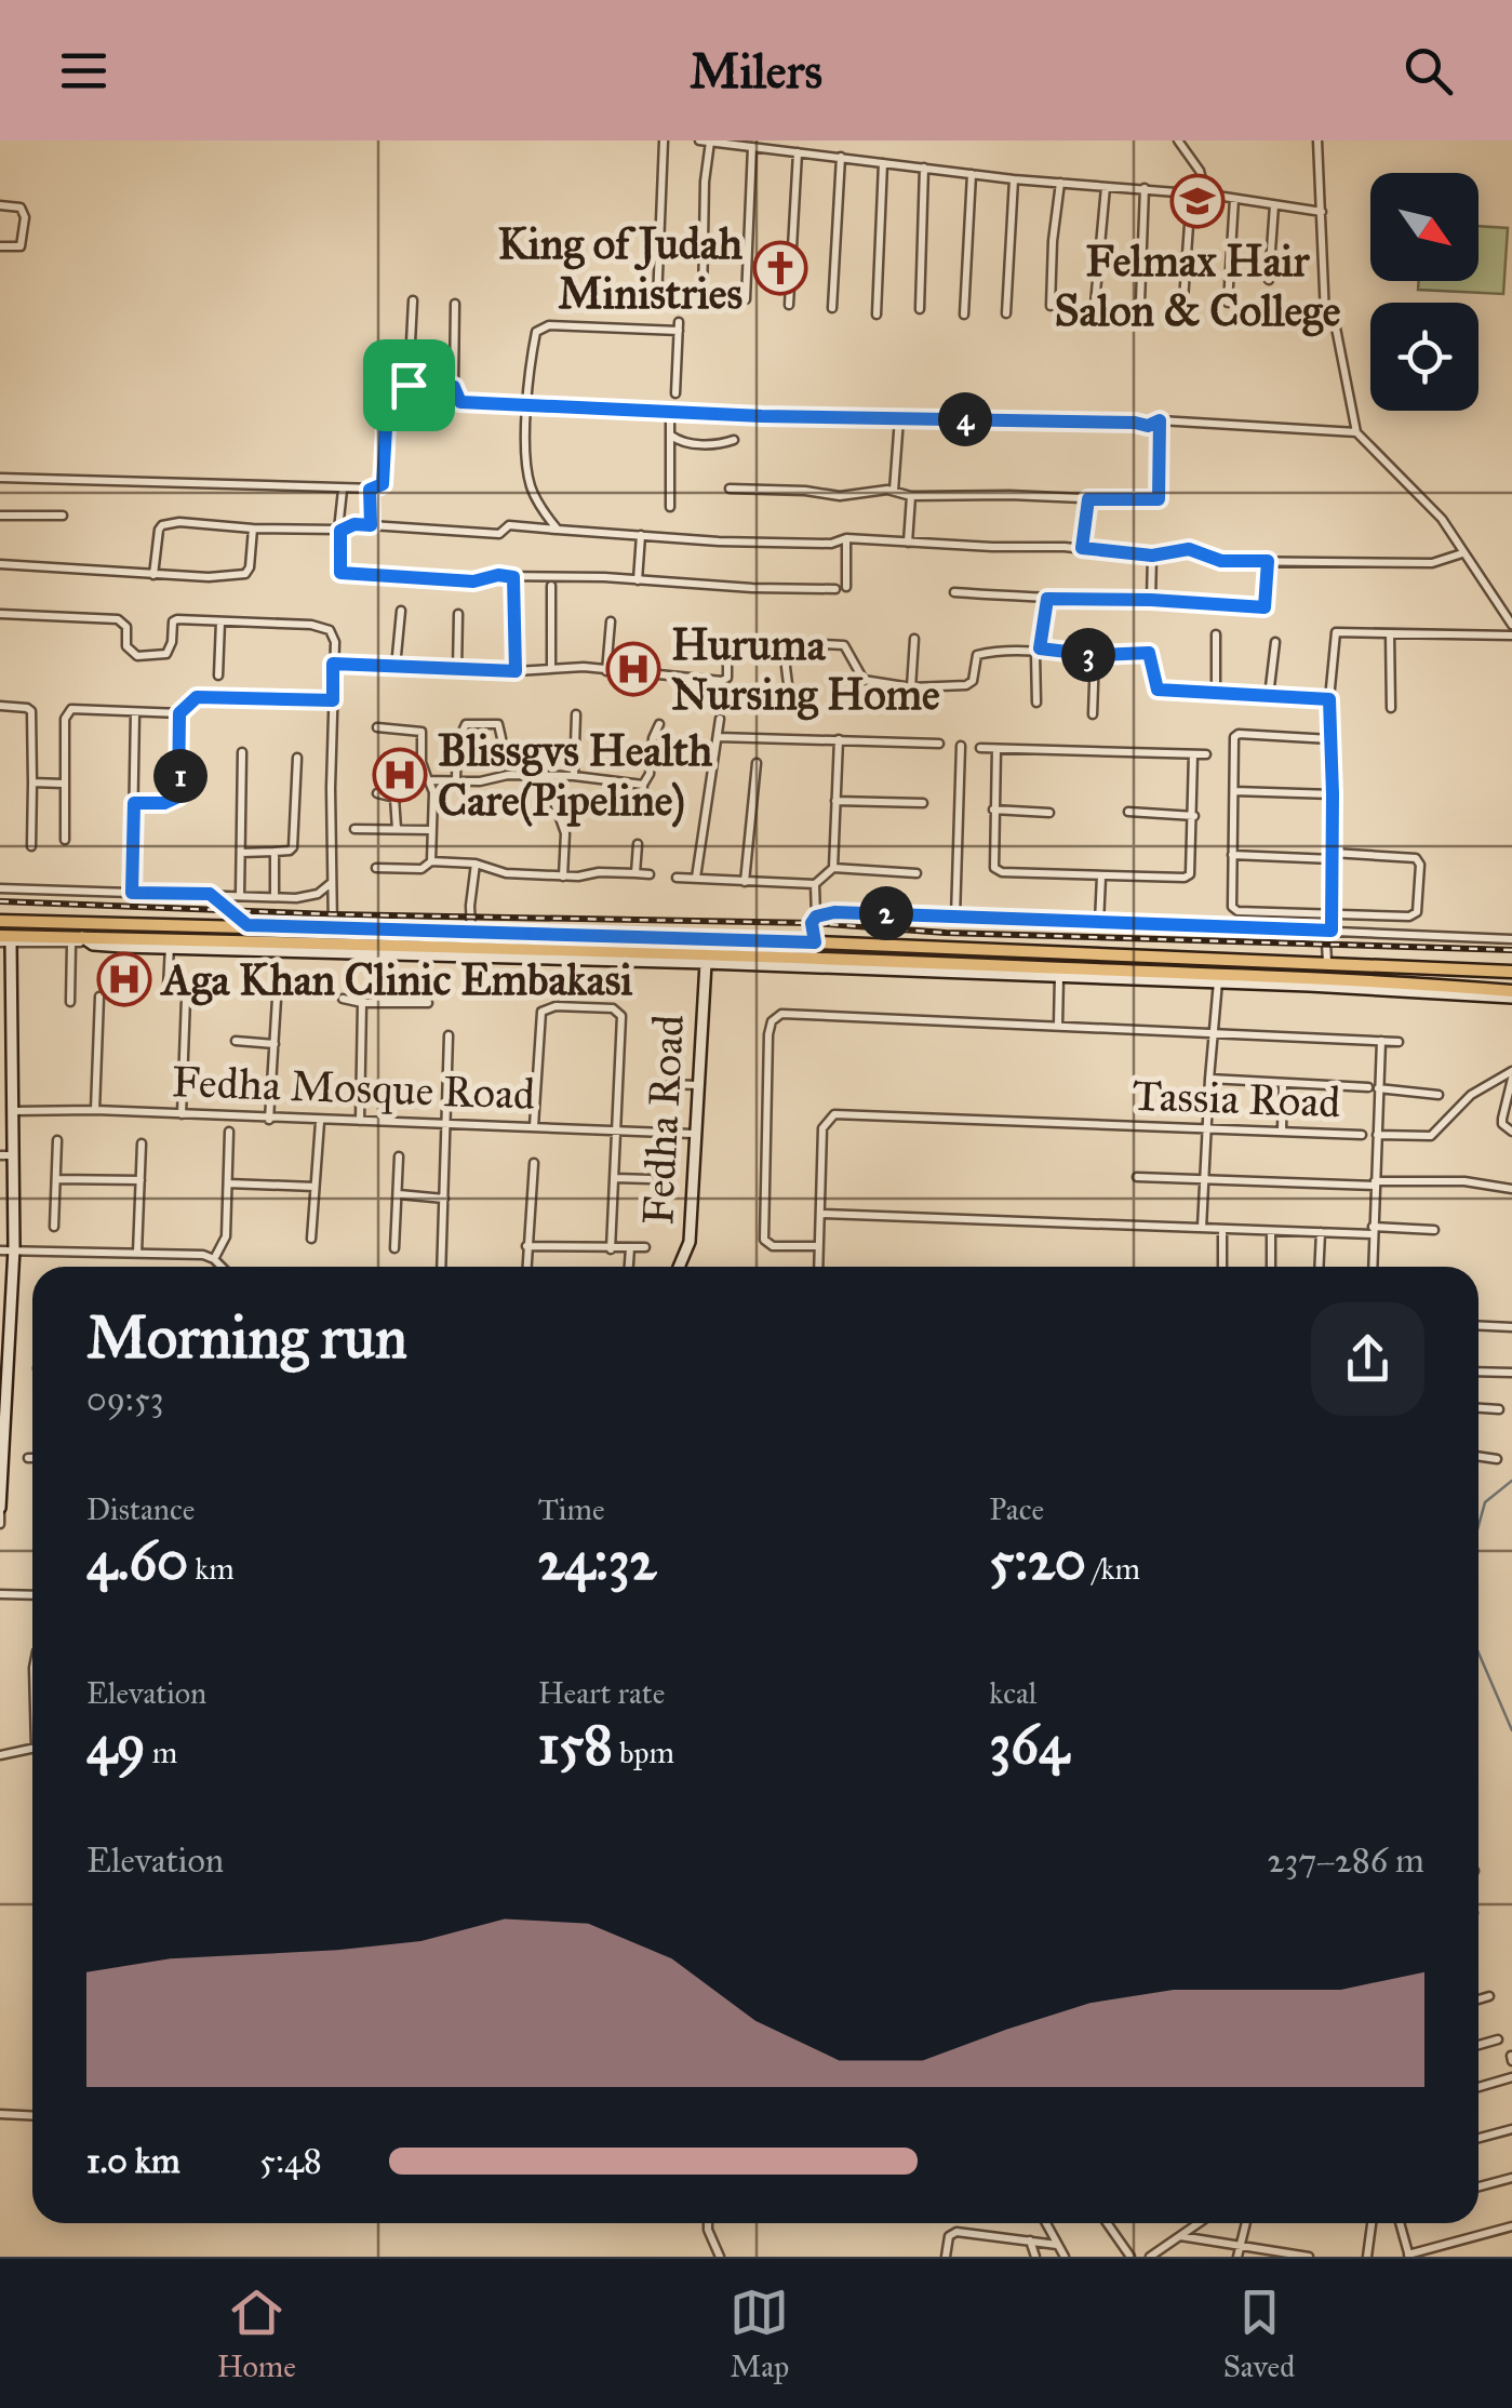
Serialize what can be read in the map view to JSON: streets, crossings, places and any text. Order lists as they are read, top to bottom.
{
  "streets": {
    "main road": ["Fedha Road"],
    "street": ["Fedha Mosque Road", "Tassia Road"]
  },
  "crossings": [
    ["Fedha Mosque Road", "Fedha Road"]
  ],
  "places": {
    "school or university": ["Felmax Hair Salon & College"],
    "church": ["King of Judah Ministries"],
    "hospital": ["Huruma Nursing Home", "Blissgvs Health Care(Pipeline)", "Aga Khan Clinic Embakasi"]
  },
  "north": "bottom right",
  "page": {
    "header": "Milers",
    "pins": [
      "4",
      "3",
      "1",
      "2"
    ],
    "heading": ["Morning run", "09:53"],
    "stats": [
      ["Distance", "4.60 km"],
      ["Time", "24:32"],
      ["Pace", "5:20 /km"],
      ["Elevation", "49 m"],
      ["Heart rate", "158 bpm"],
      ["kcal", "364"]
    ],
    "chart": ["Elevation", "237–286 m"],
    "list": [
      {
        "name": "1.0 km",
        "note": "5:48"
      }
    ],
    "tabs": ["Home", "Map", "Saved"]
  }
}
